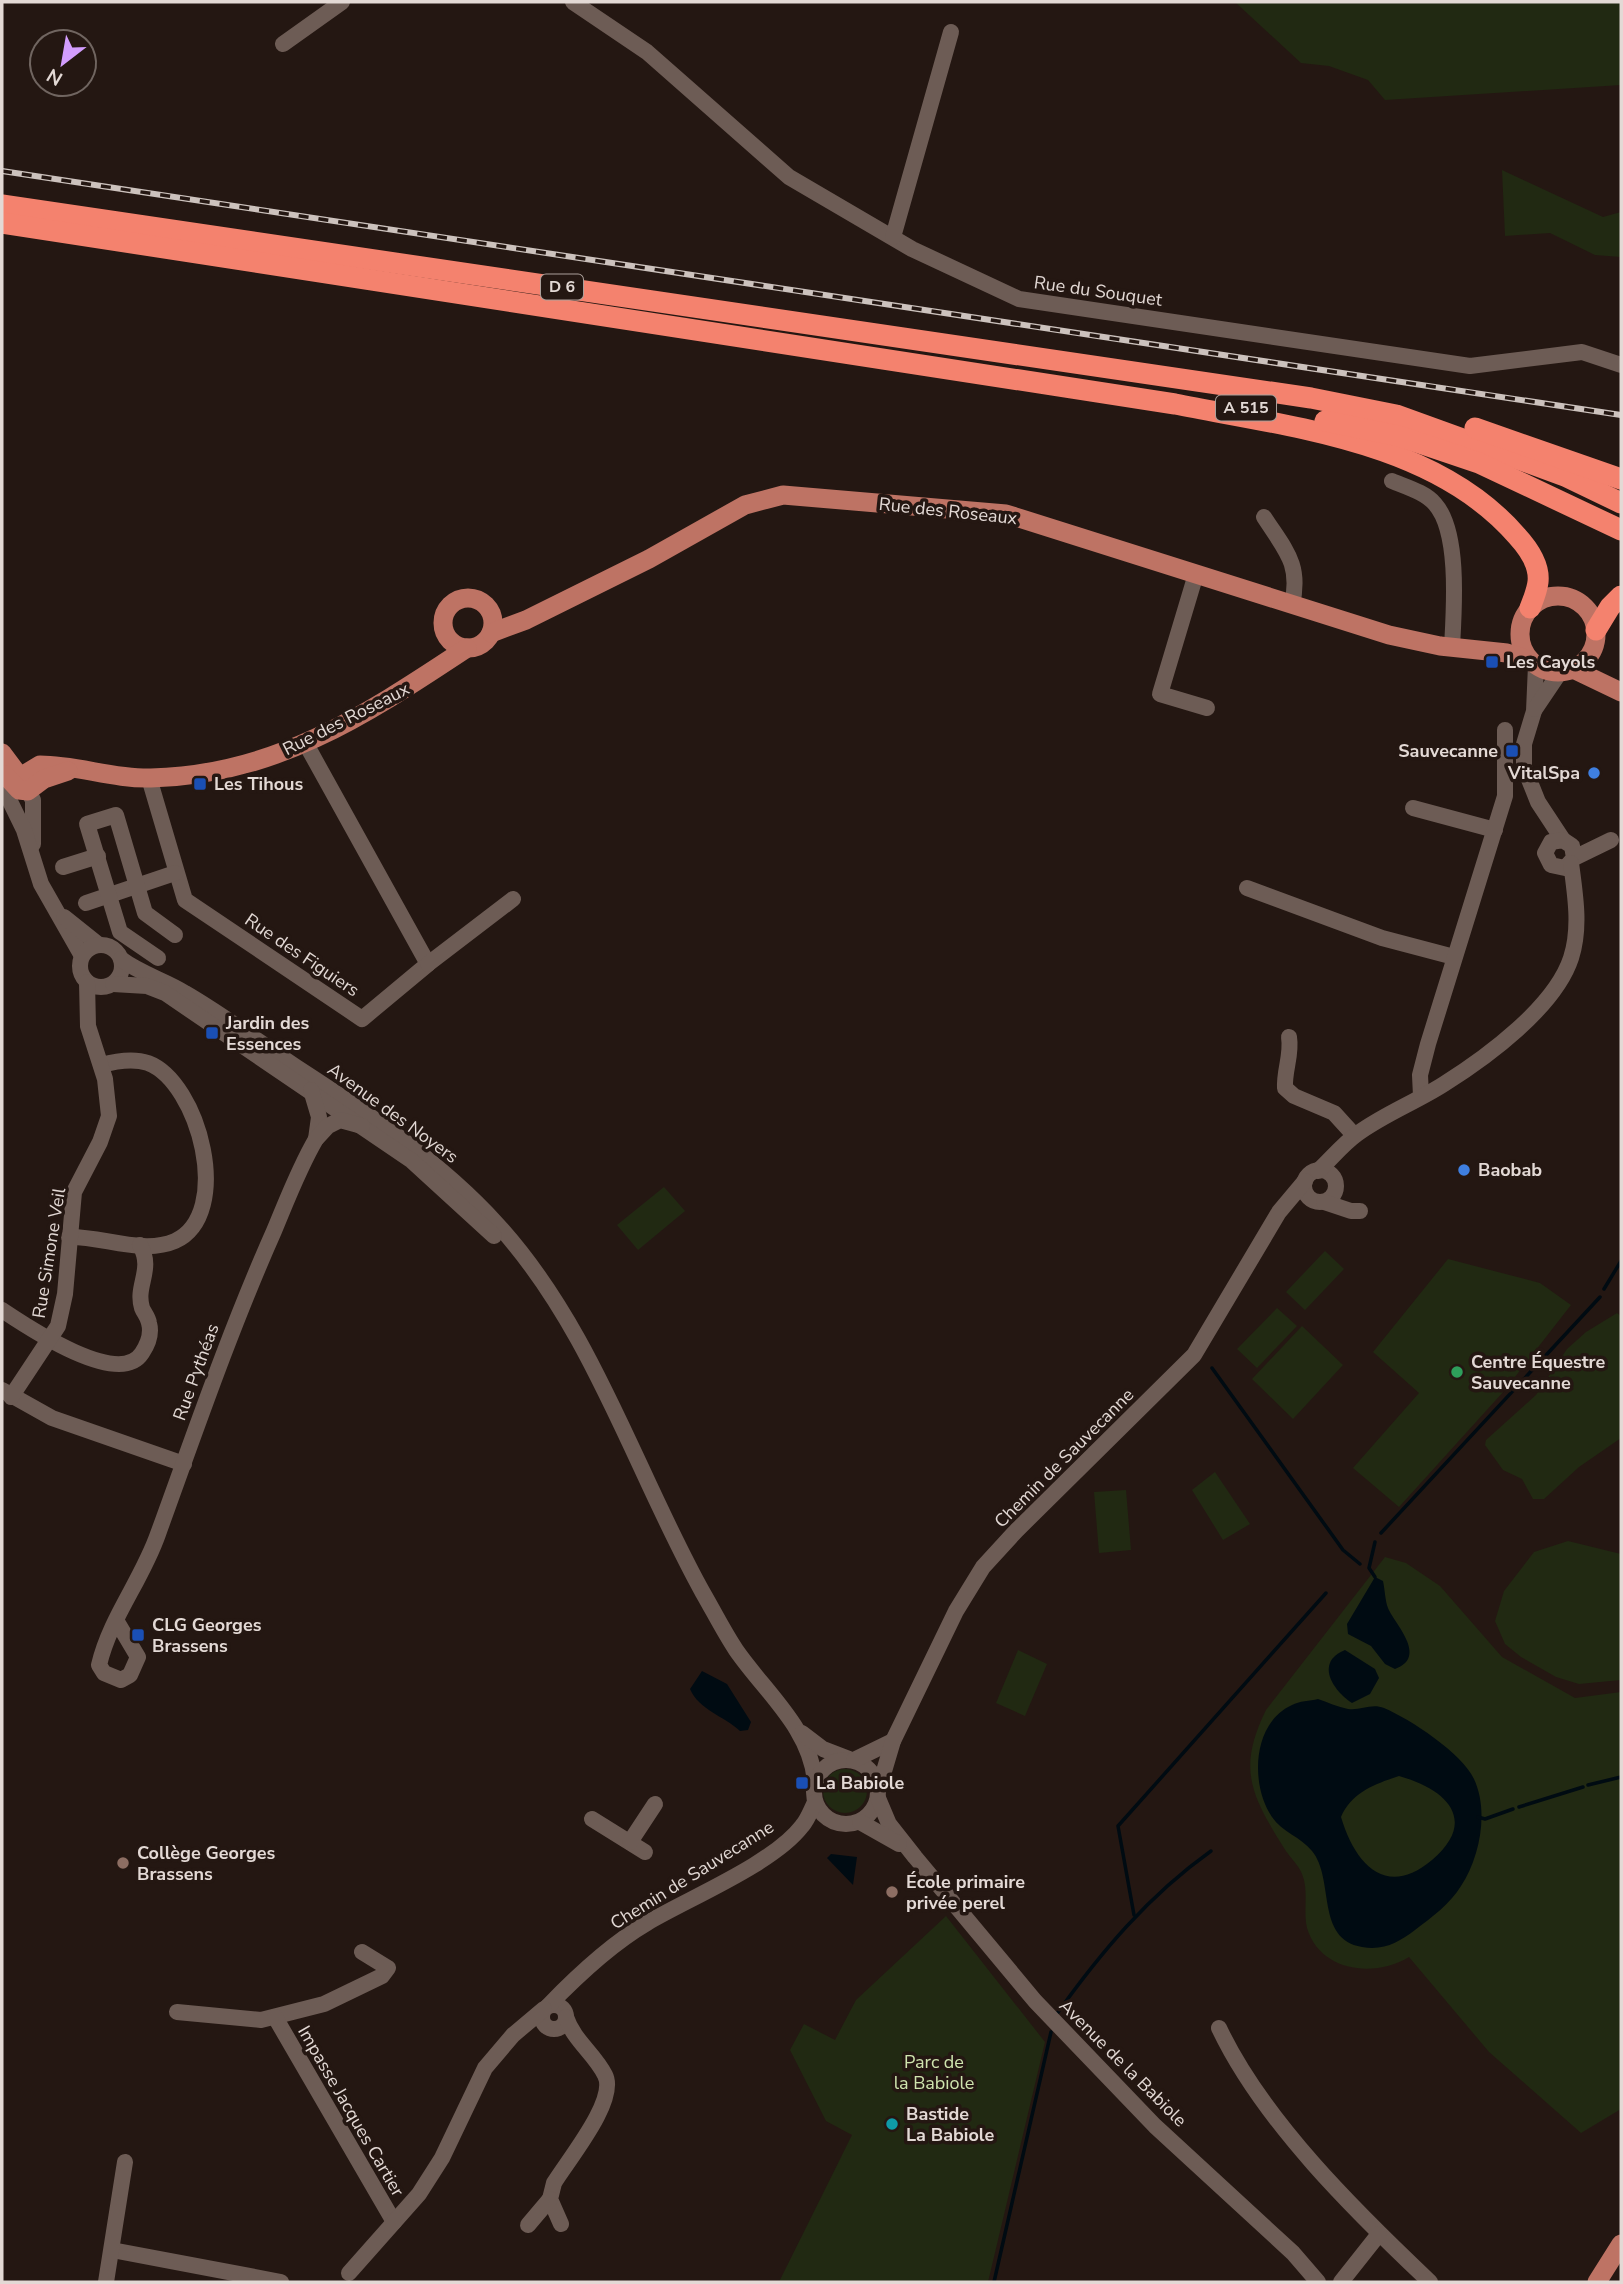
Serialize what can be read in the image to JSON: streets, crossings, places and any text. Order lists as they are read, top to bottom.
{
  "streets": {
    "highway": ["D 6", "A 515"],
    "main road": ["Rue des Roseaux"],
    "street": [
      "Rue du Souquet",
      "Rue des Figuiers",
      "Avenue des Noyers",
      "Rue Simone Veil",
      "Rue Pythéas",
      "Chemin de Sauvecanne",
      "Avenue de la Babiole",
      "Impasse Jacques Cartier"
    ]
  },
  "crossings": [
    ["D 6", "A 515"],
    ["Rue des Roseaux", "Rue des Figuiers"],
    ["Avenue des Noyers", "Rue Simone Veil"],
    ["Avenue des Noyers", "Chemin de Sauvecanne"],
    ["Avenue des Noyers", "Avenue de la Babiole"],
    ["Chemin de Sauvecanne", "Avenue de la Babiole"],
    ["Chemin de Sauvecanne", "Impasse Jacques Cartier"]
  ],
  "parks": ["Parc de la Babiole"],
  "places": {
    "transit": [
      "Les Cayols",
      "Sauvecanne",
      "Les Tihous",
      "Jardin des Essences",
      "CLG Georges Brassens",
      "La Babiole"
    ],
    "other": [
      "VitalSpa",
      "Baobab",
      "Centre Équestre Sauvecanne",
      "Collège Georges Brassens",
      "École primaire privée perel",
      "Bastide La Babiole"
    ]
  },
  "north": "bottom left"
}
